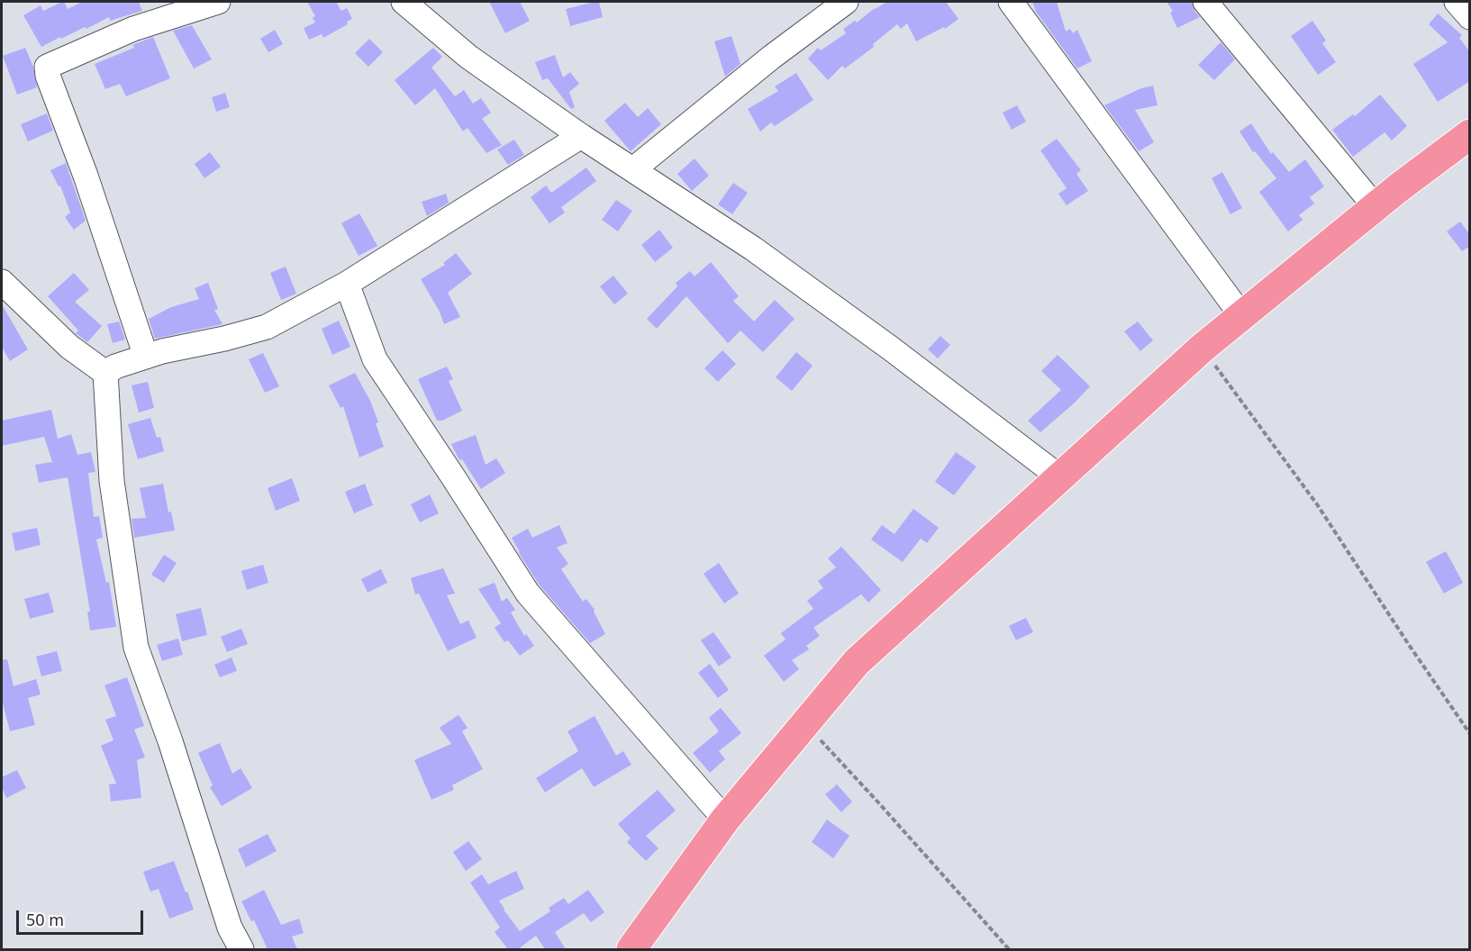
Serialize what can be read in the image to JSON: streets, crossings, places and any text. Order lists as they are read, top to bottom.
{
  "scale_bar": "50 m"
}
